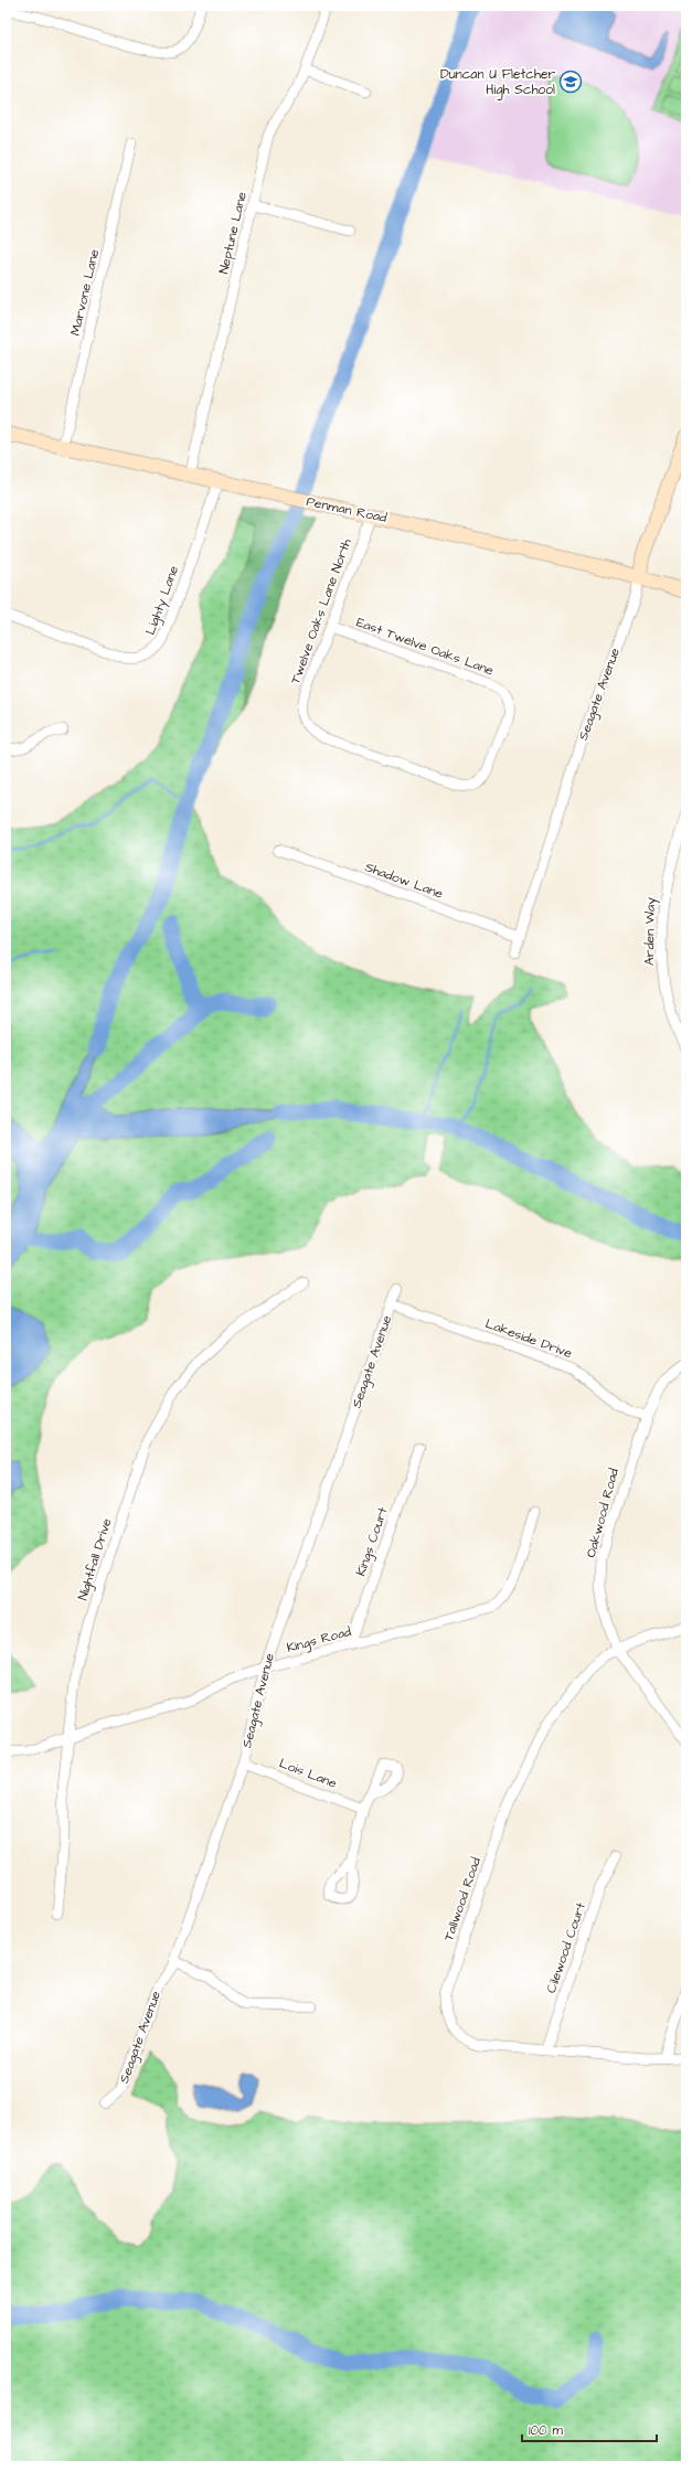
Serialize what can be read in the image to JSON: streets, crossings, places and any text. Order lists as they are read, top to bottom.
{
  "streets": {
    "street": [
      "Neptune Lane",
      "Marvone Lane",
      "Penman Road",
      "Lighty Lane",
      "Twelve Oaks Lane North",
      "East Twelve Oaks Lane",
      "Seagate Avenue",
      "Shadow Lane",
      "Arden Way",
      "Lakeside Drive",
      "Oakwood Road",
      "Kings Court",
      "Nightfall Drive",
      "Kings Road",
      "Lois Lane",
      "Tallwood Road",
      "Cilewood Court"
    ]
  },
  "crossings": [
    ["Neptune Lane", "Penman Road"],
    ["Marvone Lane", "Penman Road"],
    ["Penman Road", "Lighty Lane"],
    ["Penman Road", "Twelve Oaks Lane North"],
    ["Penman Road", "Seagate Avenue"],
    ["Twelve Oaks Lane North", "East Twelve Oaks Lane"],
    ["Seagate Avenue", "Shadow Lane"],
    ["Seagate Avenue", "Lakeside Drive"],
    ["Seagate Avenue", "Kings Road"],
    ["Seagate Avenue", "Lois Lane"],
    ["Lakeside Drive", "Oakwood Road"],
    ["Oakwood Road", "Tallwood Road"],
    ["Kings Court", "Kings Road"],
    ["Nightfall Drive", "Kings Road"],
    ["Tallwood Road", "Cilewood Court"]
  ],
  "places": {
    "school or university": ["Duncan U Fletcher High School"]
  },
  "scale_bar": "100 m"
}
